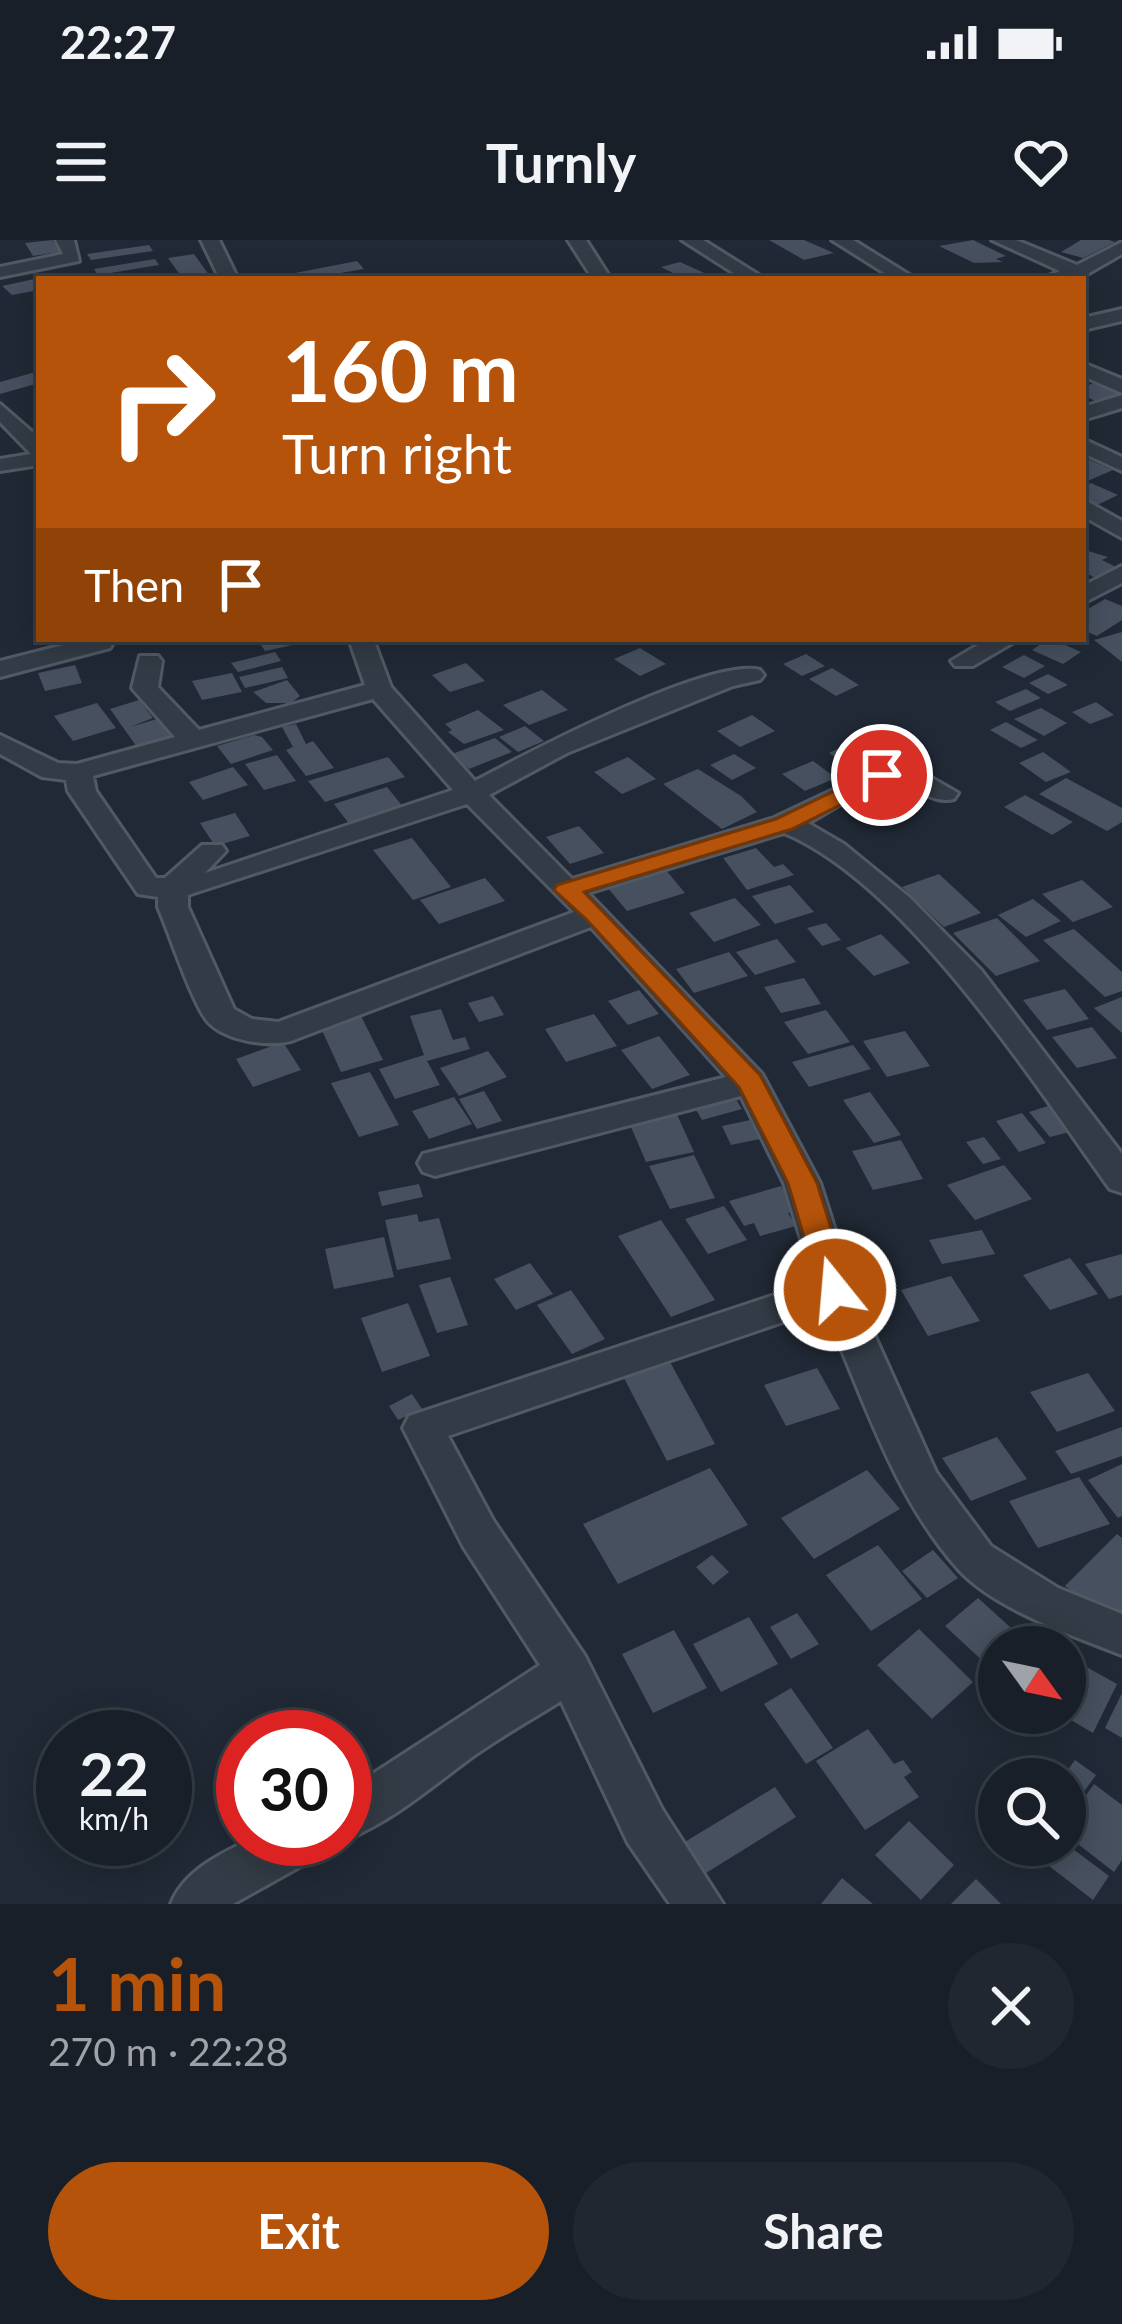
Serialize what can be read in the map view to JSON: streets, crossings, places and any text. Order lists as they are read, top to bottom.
{
  "north": "bottom right",
  "page": {
    "status": "22:27",
    "header": "Turnly",
    "turn": ["160 m", "Turn right"],
    "then": "Then",
    "speed": "22 km/h",
    "limit": "30",
    "heading": ["1 min", "270 m · 22:28"],
    "buttons": ["Exit", "Share"]
  }
}
